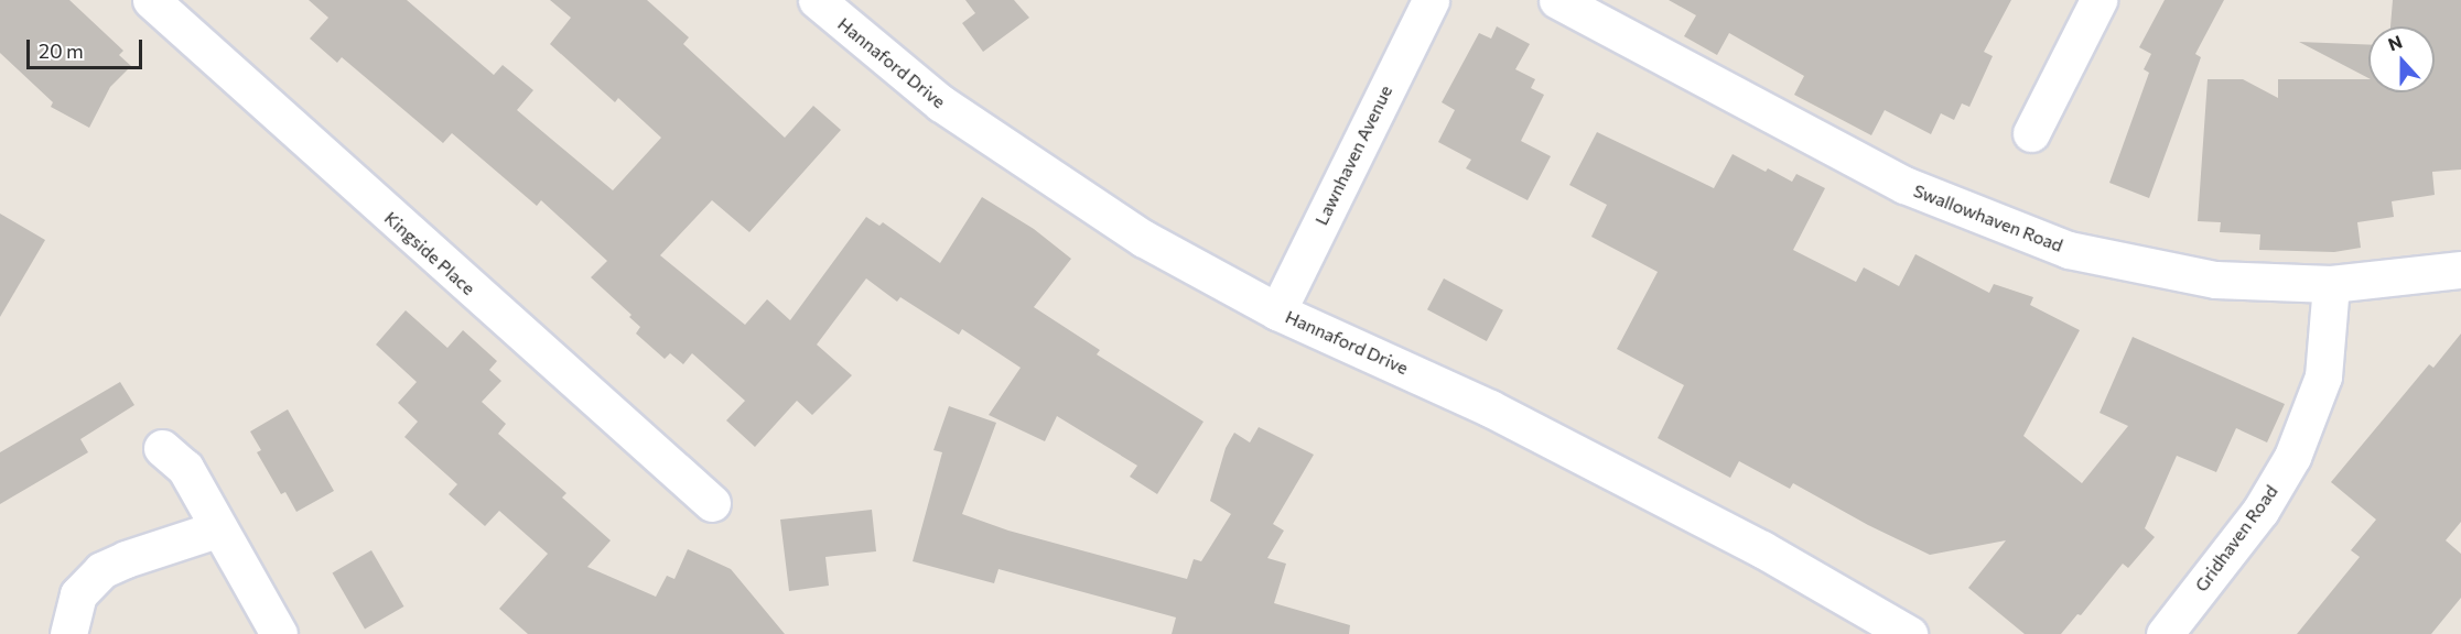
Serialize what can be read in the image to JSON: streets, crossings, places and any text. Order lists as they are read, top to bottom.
{
  "streets": {
    "street": [
      "Hannaford Drive",
      "Lawnhaven Avenue",
      "Swallowhaven Road",
      "Kingside Place",
      "Gridhaven Road"
    ]
  },
  "crossings": [
    ["Hannaford Drive", "Lawnhaven Avenue"],
    ["Swallowhaven Road", "Gridhaven Road"]
  ],
  "scale_bar": "20 m",
  "north": "top"
}
